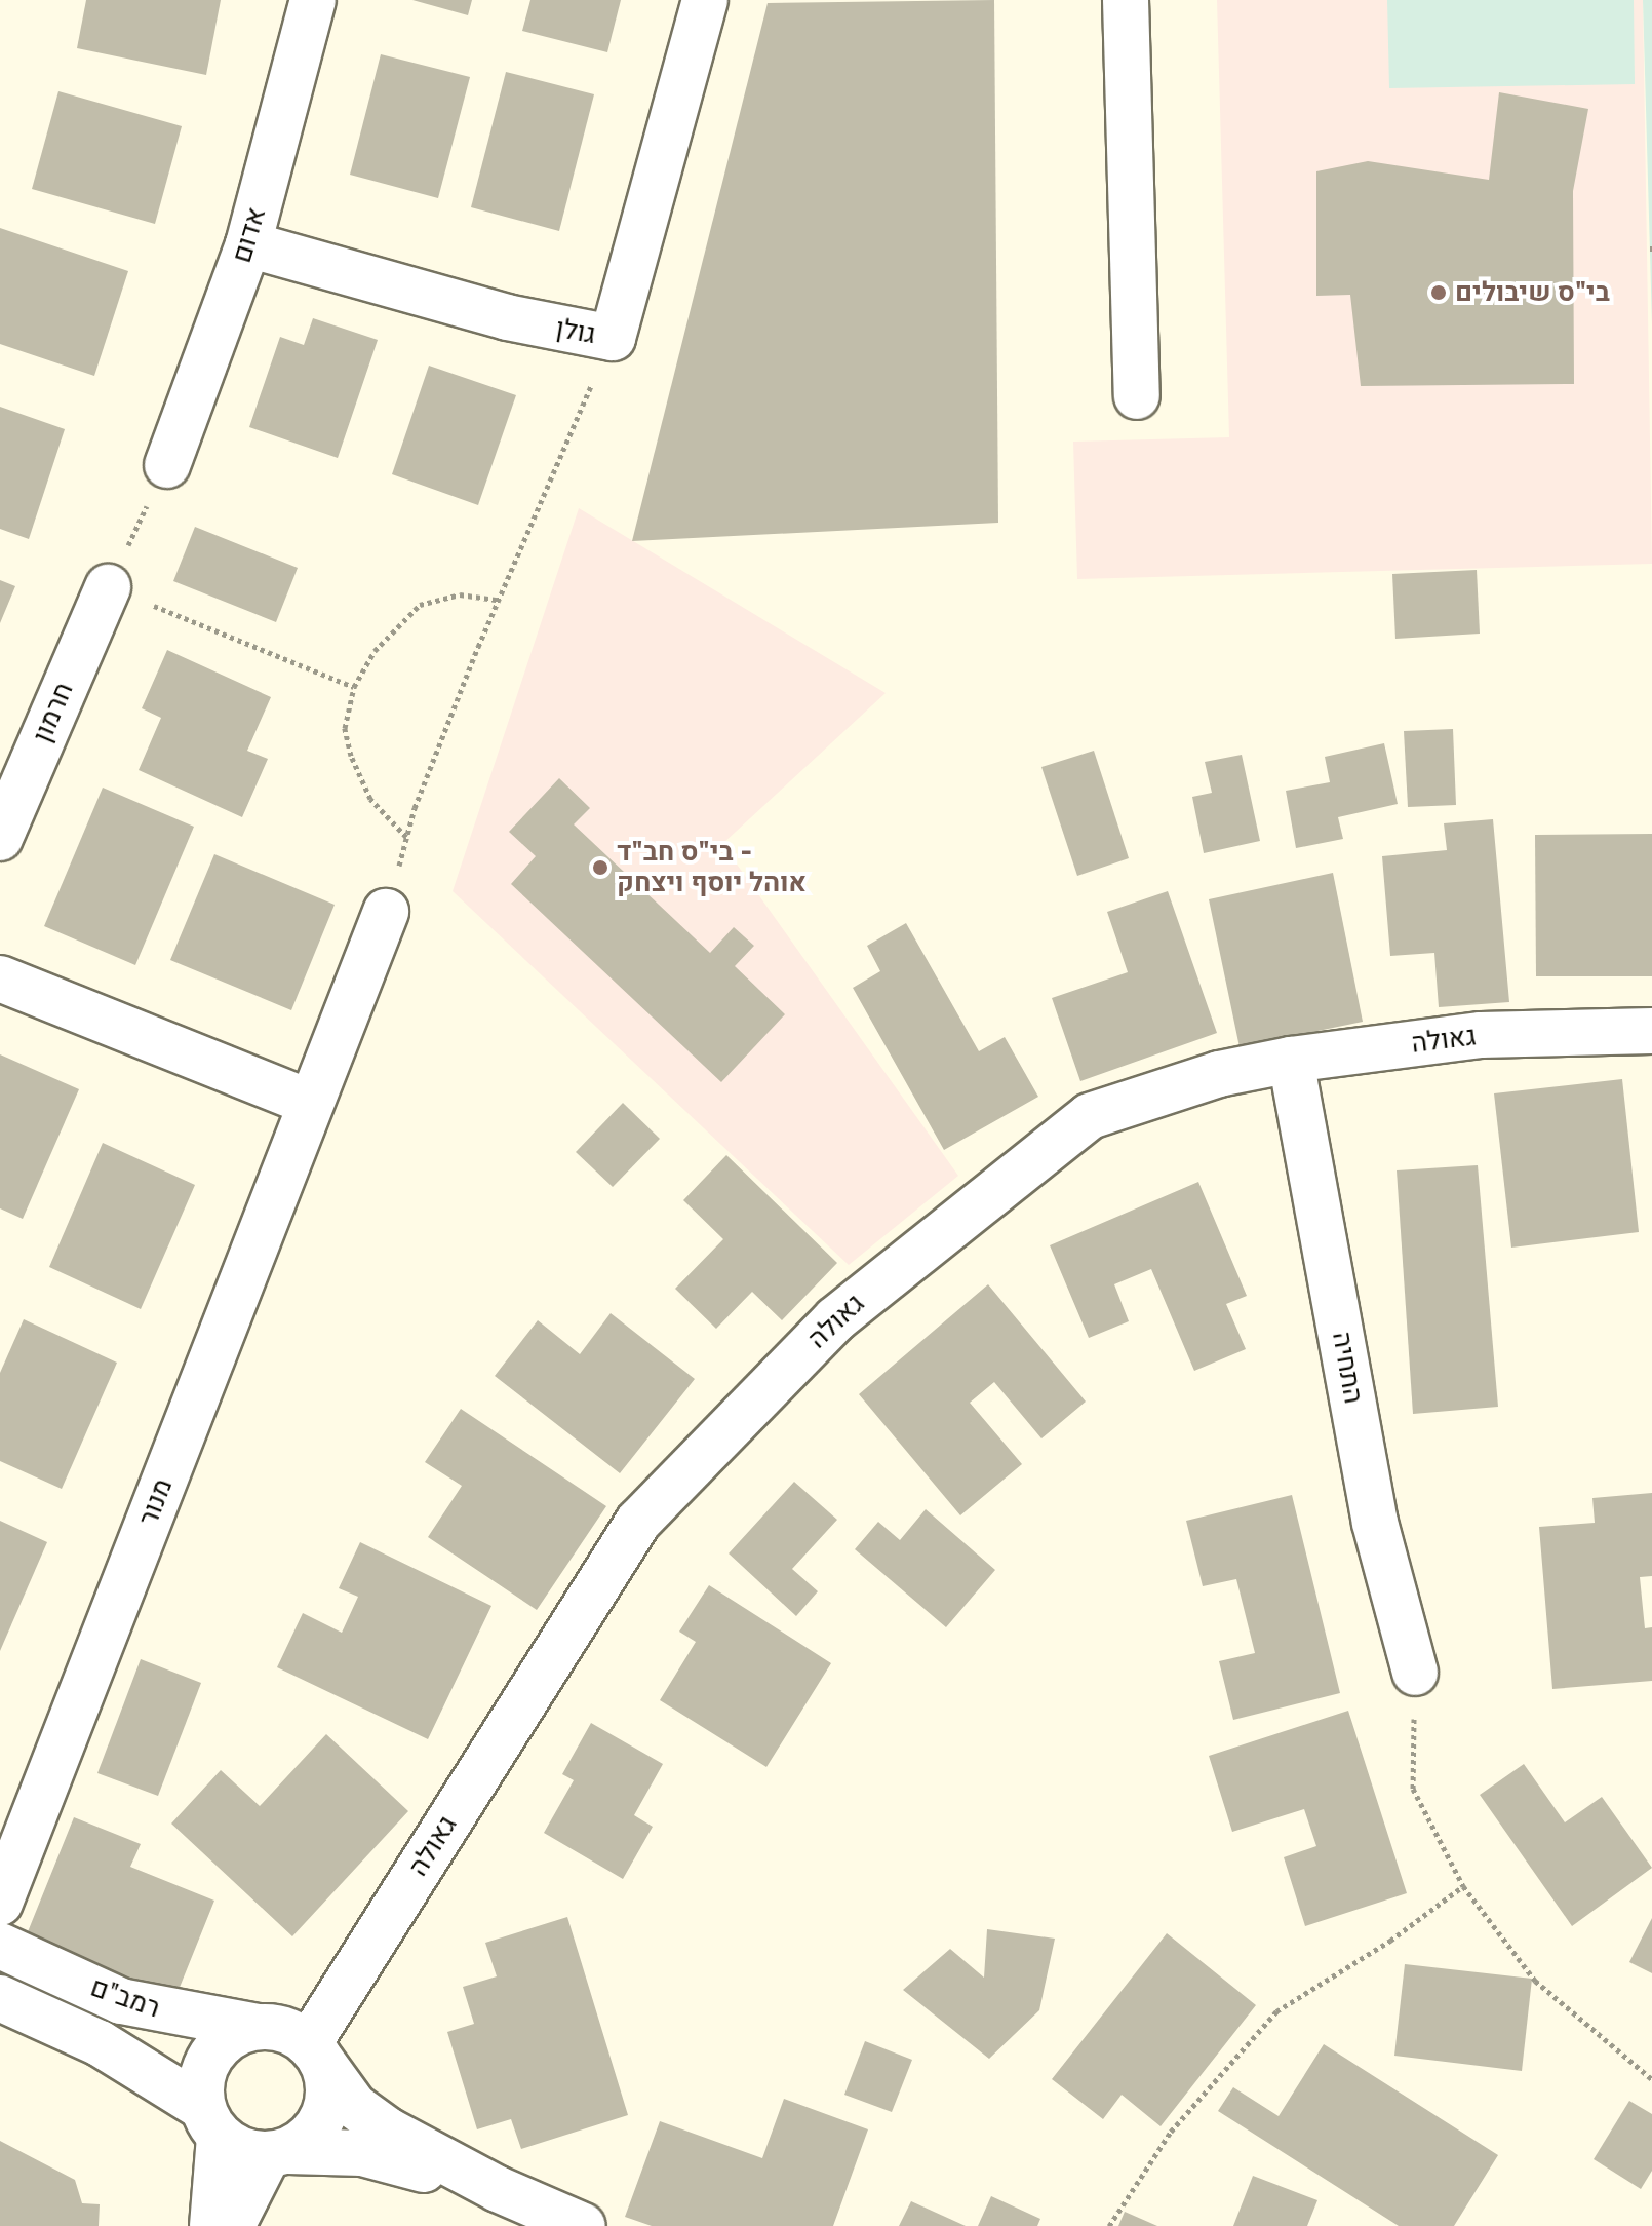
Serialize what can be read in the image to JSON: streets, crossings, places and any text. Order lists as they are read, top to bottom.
{
  "streets": {
    "street": [
      "אדום",
      "גולן",
      "חרמון",
      "גאולה",
      "התחיה",
      "מנור",
      "רמב\"ם"
    ]
  },
  "crossings": [
    ["אדום", "גולן"],
    ["גאולה", "התחיה"],
    ["גאולה", "רמב\"ם"]
  ],
  "places": ["בי\"ס שיבולים", "בי\"ס חב\"ד - אוהל יוסף ויצחק"]
}
